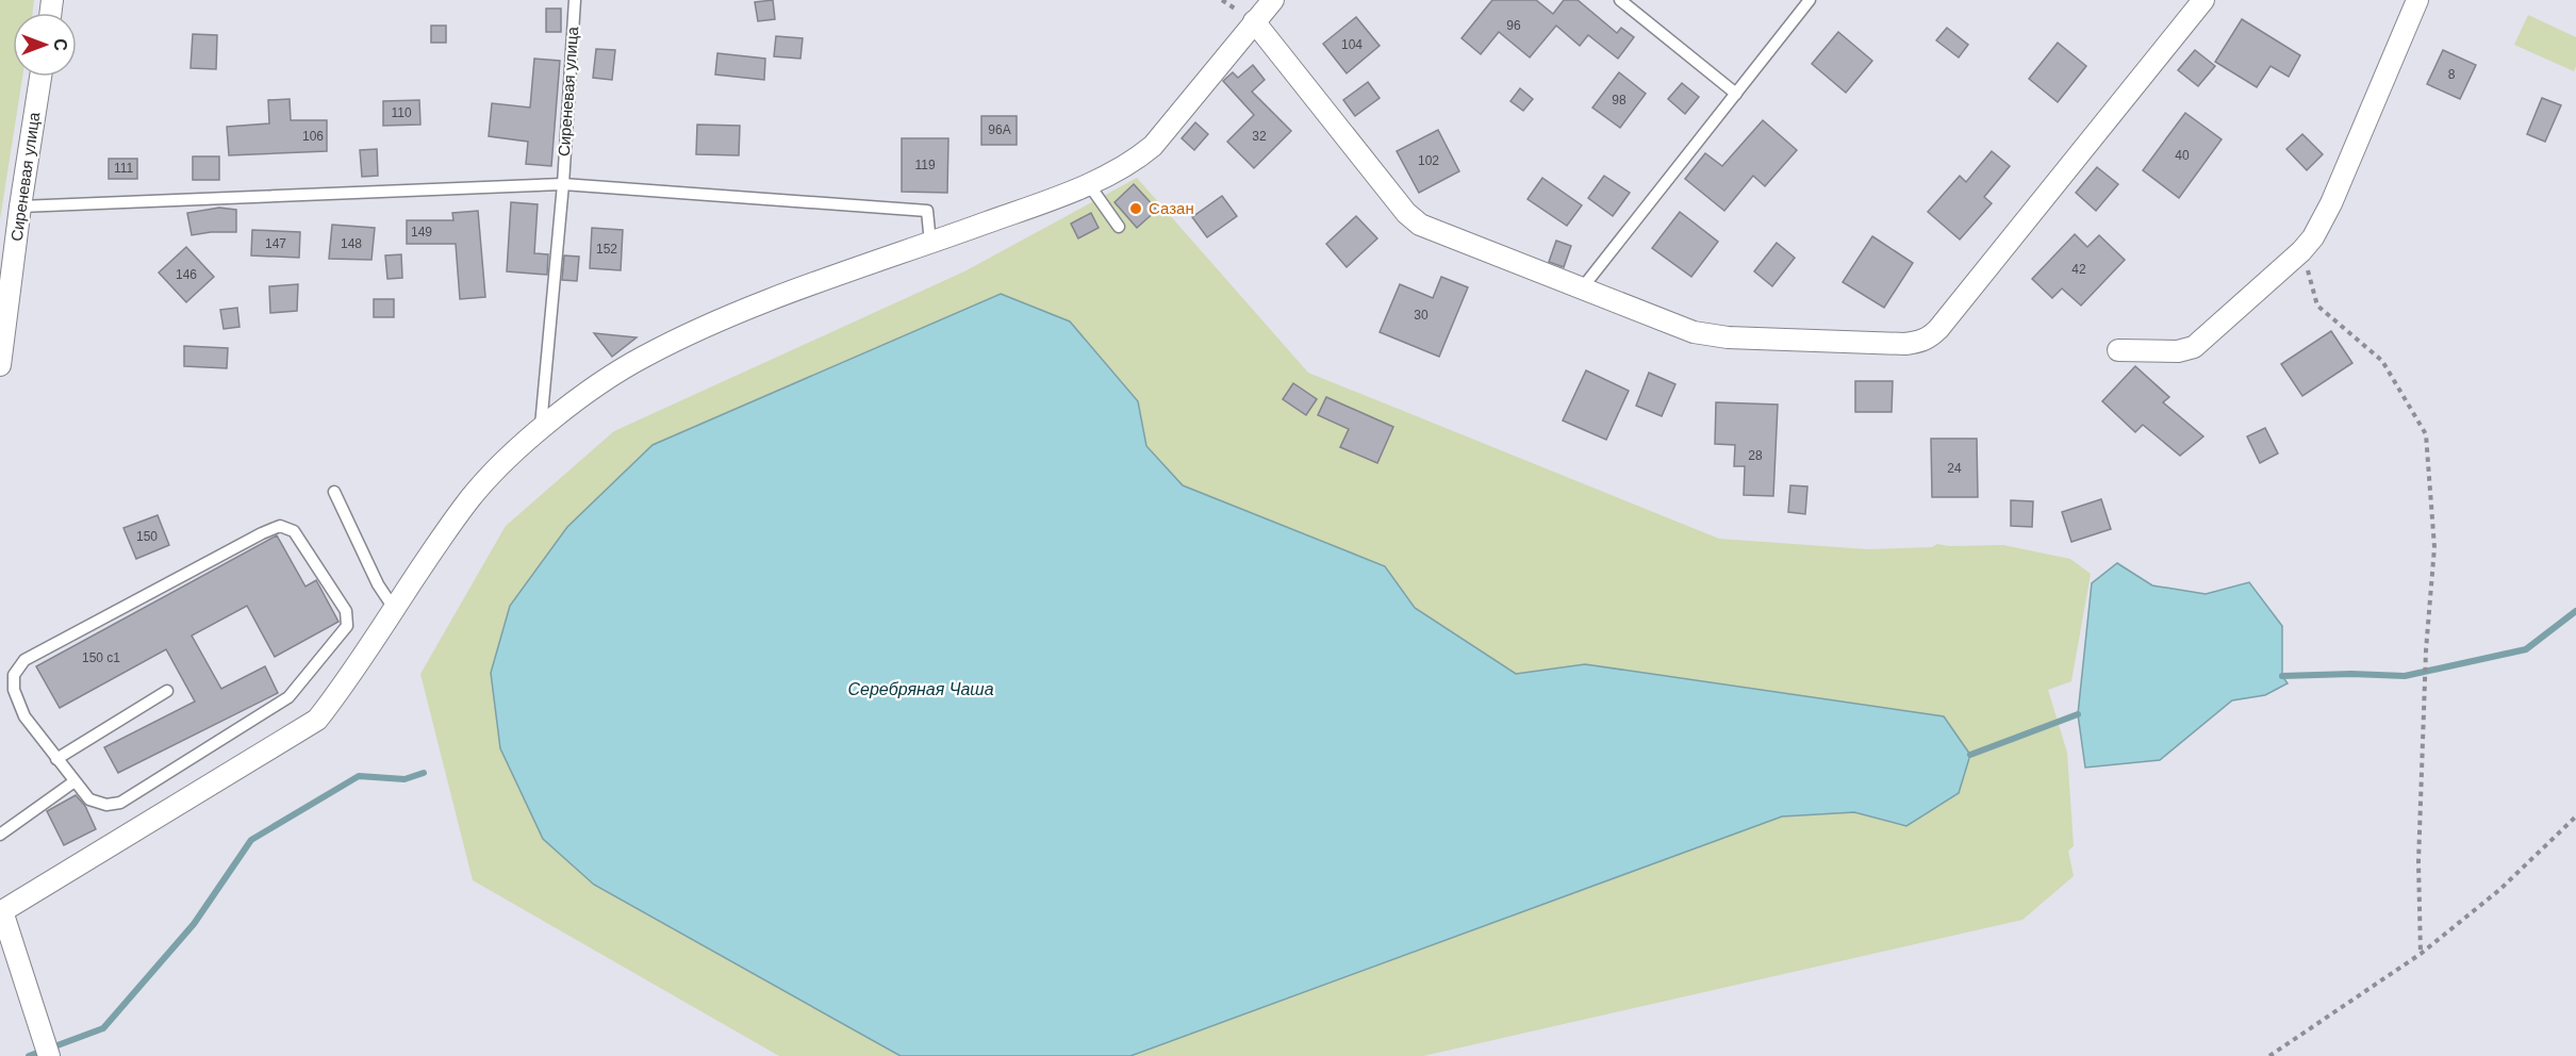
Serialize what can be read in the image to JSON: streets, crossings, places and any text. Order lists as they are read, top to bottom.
{
  "streets": {
    "street": ["Сиреневая улица"]
  },
  "water": ["Серебряная Чаша"],
  "places": ["Сазан"],
  "house_numbers": [
    "96",
    "104",
    "8",
    "98",
    "110",
    "96А",
    "106",
    "32",
    "40",
    "102",
    "119",
    "111",
    "149",
    "147",
    "148",
    "152",
    "42",
    "146",
    "30",
    "28",
    "24",
    "150",
    "150 с1"
  ],
  "north": "right"
}
